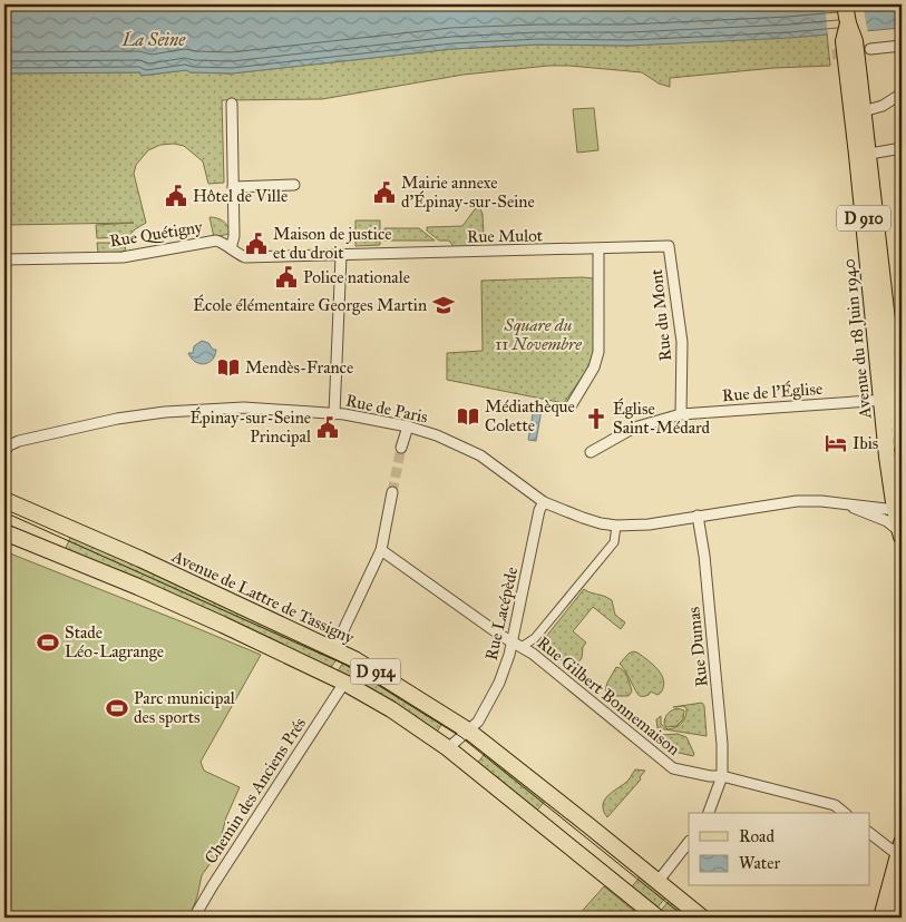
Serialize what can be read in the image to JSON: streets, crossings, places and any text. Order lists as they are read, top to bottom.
{
  "streets": {
    "main road": [
      "D 910",
      "Avenue du 18 Juin 1940",
      "Avenue de Lattre de Tassigny",
      "D 914"
    ],
    "street": [
      "Rue Quétigny",
      "Rue Mulot",
      "Rue du Mont",
      "Rue de l'Église",
      "Rue de Paris",
      "Rue Lacépède",
      "Rue Dumas",
      "Rue Gilbert Bonnemaison",
      "Chemin des Anciens Prés"
    ]
  },
  "crossings": [
    ["D 910", "Avenue du 18 Juin 1940"],
    ["D 910", "Rue de Paris"],
    ["Rue Quétigny", "Rue Mulot"],
    ["Rue Mulot", "Rue du Mont"],
    ["Rue du Mont", "Rue de l'Église"],
    ["Avenue du 18 Juin 1940", "Rue de l'Église"],
    ["Avenue du 18 Juin 1940", "Rue de Paris"],
    ["Rue de Paris", "Rue Lacépède"],
    ["Rue de Paris", "Rue Dumas"],
    ["Avenue de Lattre de Tassigny", "Rue Lacépède"],
    ["Rue Lacépède", "D 914"],
    ["Rue Lacépède", "Rue Gilbert Bonnemaison"],
    ["Rue Dumas", "Rue Gilbert Bonnemaison"],
    ["D 914", "Chemin des Anciens Prés"]
  ],
  "water": ["La Seine"],
  "parks": ["Square du 11 Novembre"],
  "places": {
    "public building": [
      "Mairie annexe d'Épinay-sur-Seine",
      "Hôtel de Ville",
      "Maison de justice et du droit",
      "Police nationale",
      "Épinay-sur-Seine Principal"
    ],
    "school or university": ["École élémentaire Georges Martin"],
    "library": ["Mendès-France", "Médiathèque Colette"],
    "church": ["Église Saint-Médard"],
    "hotel": ["Ibis"],
    "sports": ["Stade Léo-Lagrange", "Parc municipal des sports"]
  },
  "legend": ["Road", "Water"]
}
